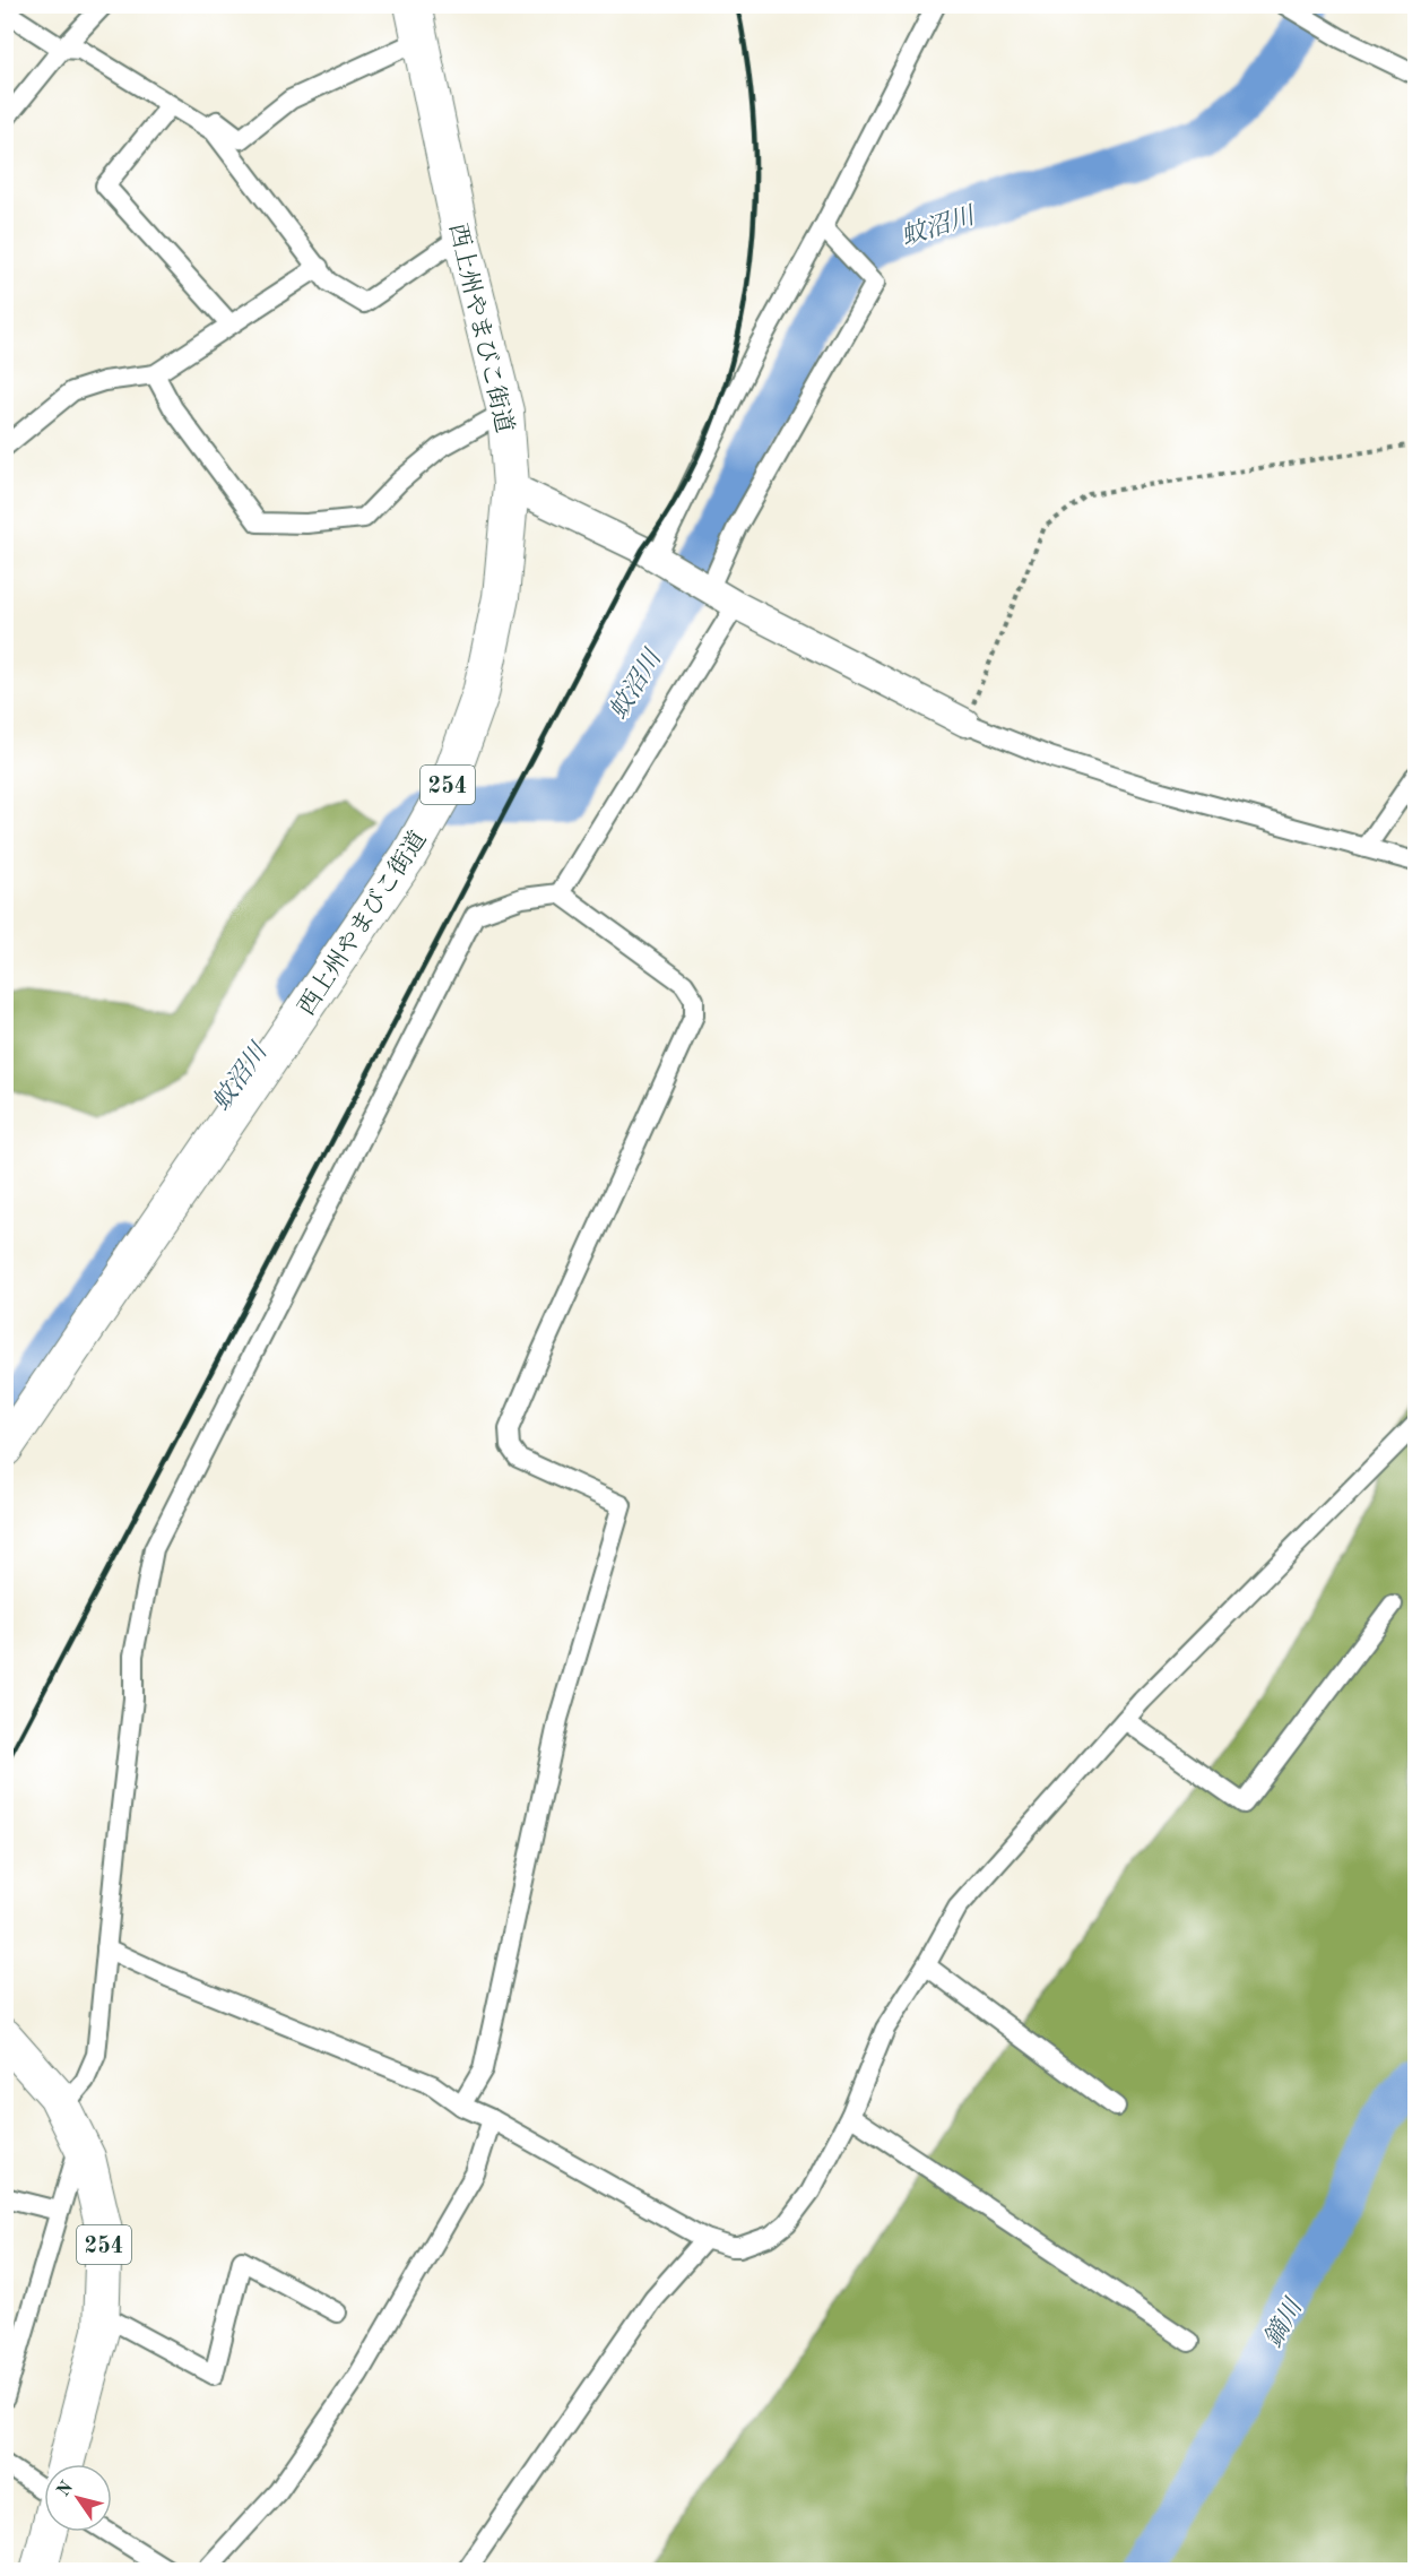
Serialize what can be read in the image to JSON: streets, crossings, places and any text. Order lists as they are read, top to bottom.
{
  "streets": {
    "highway": ["西上州やまびこ街道", "254"]
  },
  "water": ["蚊沼川", "鏑川"],
  "north": "top left"
}
